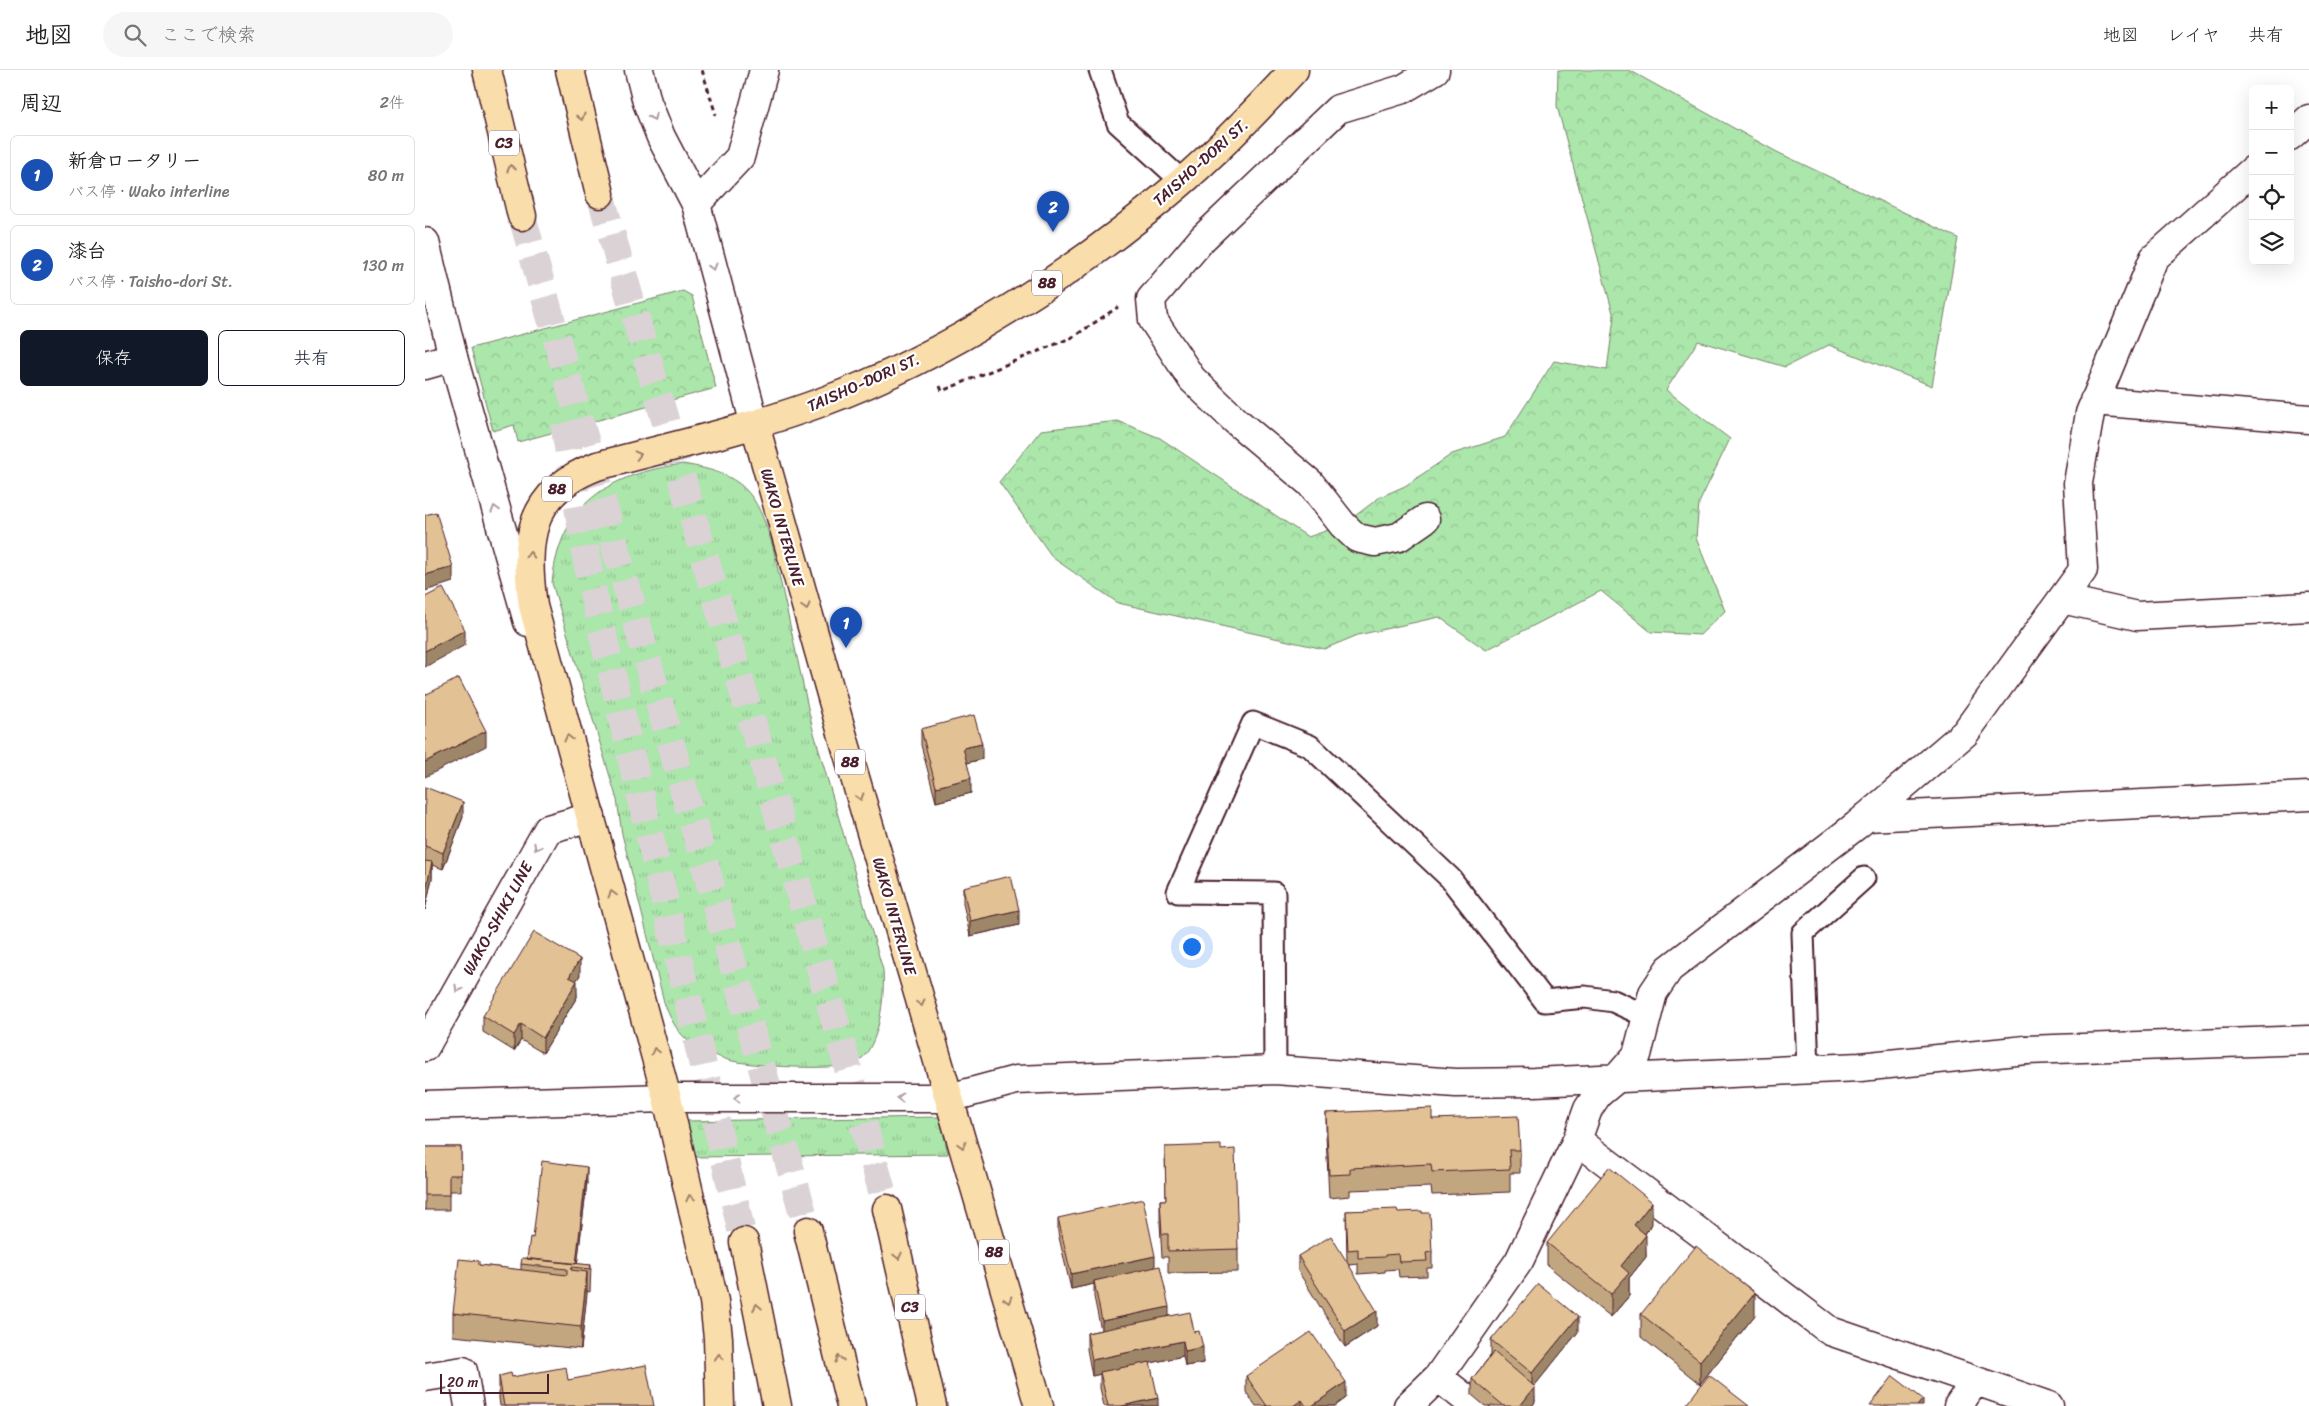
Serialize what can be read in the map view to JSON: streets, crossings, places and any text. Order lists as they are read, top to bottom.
{
  "streets": {
    "main road": [
      "C3",
      "TAISHO-DORI ST.",
      "88",
      "WAKO INTERLINE"
    ],
    "street": ["WAKO-SHIKI LINE"]
  },
  "crossings": [
    ["TAISHO-DORI ST.", "88"],
    ["TAISHO-DORI ST.", "WAKO INTERLINE"],
    ["88", "WAKO-SHIKI LINE"]
  ],
  "one_way": ["WAKO-SHIKI LINE"],
  "scale_bar": "20 m",
  "page": {
    "header": "地図",
    "search": "ここで検索",
    "nav": ["地図", "レイヤ", "共有"],
    "heading": ["周辺", "2件"],
    "map_buttons": ["+", "−"],
    "list": [
      {
        "mark": "1",
        "name": "新倉ロータリー",
        "note": "バス停 · Wako interline",
        "value": "80 m"
      },
      {
        "mark": "2",
        "name": "漆台",
        "note": "バス停 · Taisho-dori St.",
        "value": "130 m"
      }
    ],
    "pins": ["2", "1"],
    "buttons": ["保存", "共有"],
    "scale": "20 m"
  }
}
